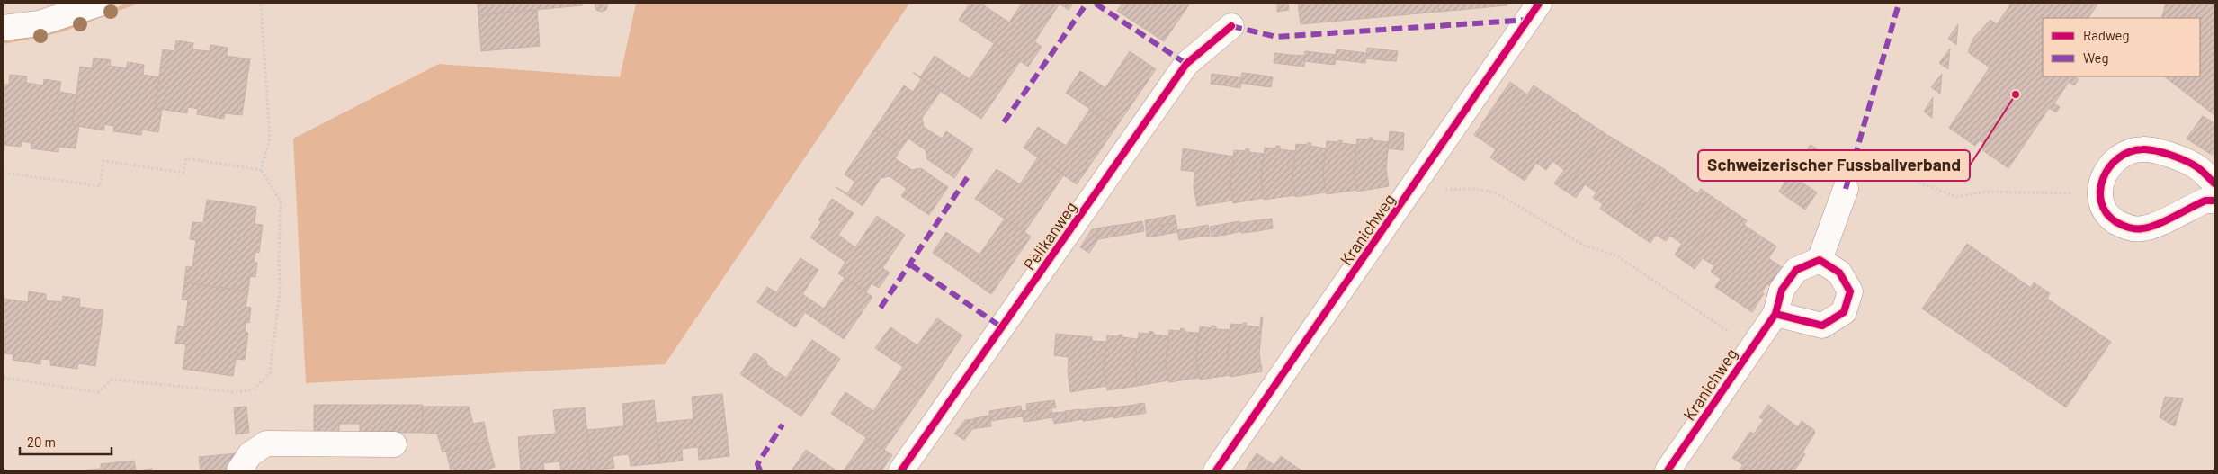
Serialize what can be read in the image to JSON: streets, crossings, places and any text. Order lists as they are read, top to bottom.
{
  "streets": {
    "street": ["Kranichweg", "Pelikanweg"]
  },
  "places": ["Schweizerischer Fussballverband"],
  "legend": ["Radweg", "Weg"],
  "scale_bar": "20 m"
}
